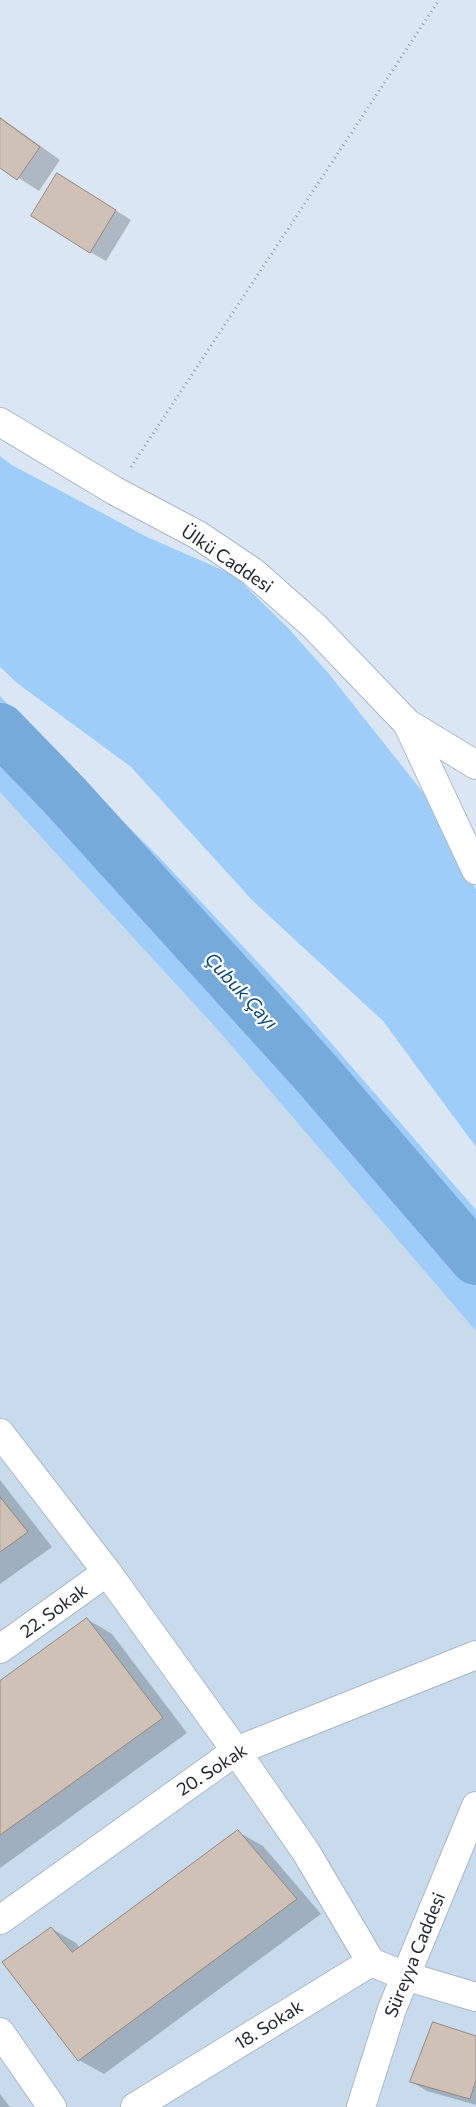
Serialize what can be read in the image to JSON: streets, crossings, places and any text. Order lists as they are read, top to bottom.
{
  "streets": {
    "street": [
      "Ülkü Caddesi",
      "22. Sokak",
      "20. Sokak",
      "Süreyya Caddesi",
      "18. Sokak"
    ]
  },
  "water": ["Çubuk Çayı"]
}
